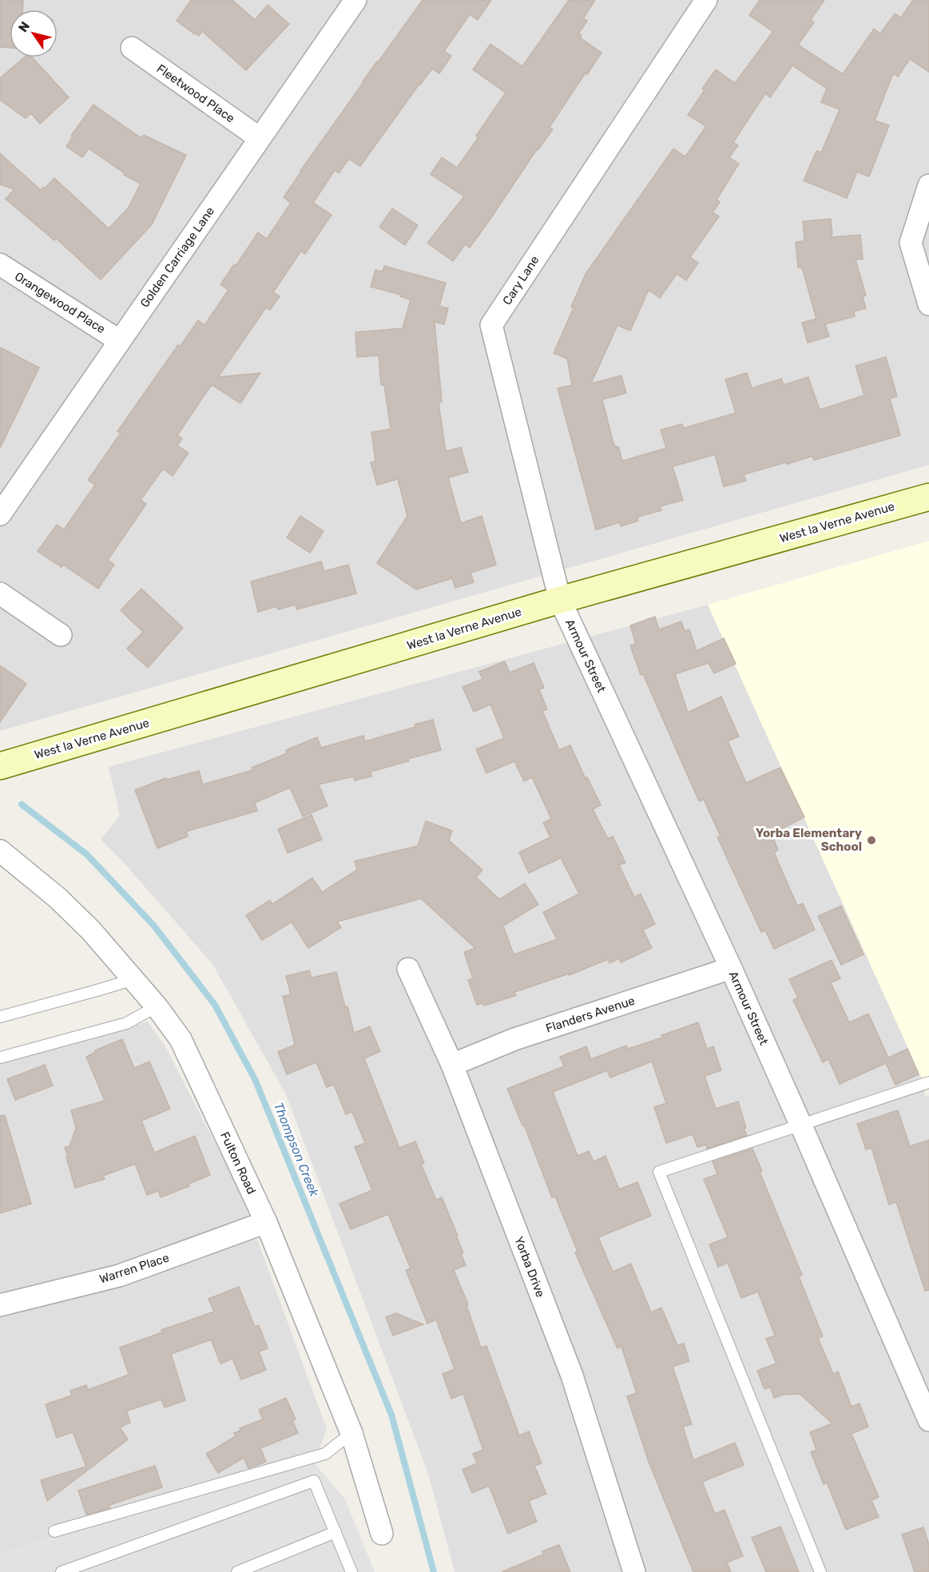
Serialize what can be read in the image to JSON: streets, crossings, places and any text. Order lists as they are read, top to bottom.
{
  "streets": {
    "main road": ["West la Verne Avenue"],
    "street": [
      "Fleetwood Place",
      "Golden Carriage Lane",
      "Cary Lane",
      "Orangewood Place",
      "Armour Street",
      "Flanders Avenue",
      "Fulton Road",
      "Yorba Drive",
      "Warren Place"
    ]
  },
  "crossings": [
    ["Fleetwood Place", "Golden Carriage Lane"],
    ["Golden Carriage Lane", "Orangewood Place"],
    ["Cary Lane", "West la Verne Avenue"],
    ["Cary Lane", "Armour Street"],
    ["West la Verne Avenue", "Armour Street"],
    ["Armour Street", "Flanders Avenue"],
    ["Flanders Avenue", "Yorba Drive"],
    ["Fulton Road", "Warren Place"]
  ],
  "water": ["Thompson Creek"],
  "places": ["Yorba Elementary School"],
  "north": "top left"
}
